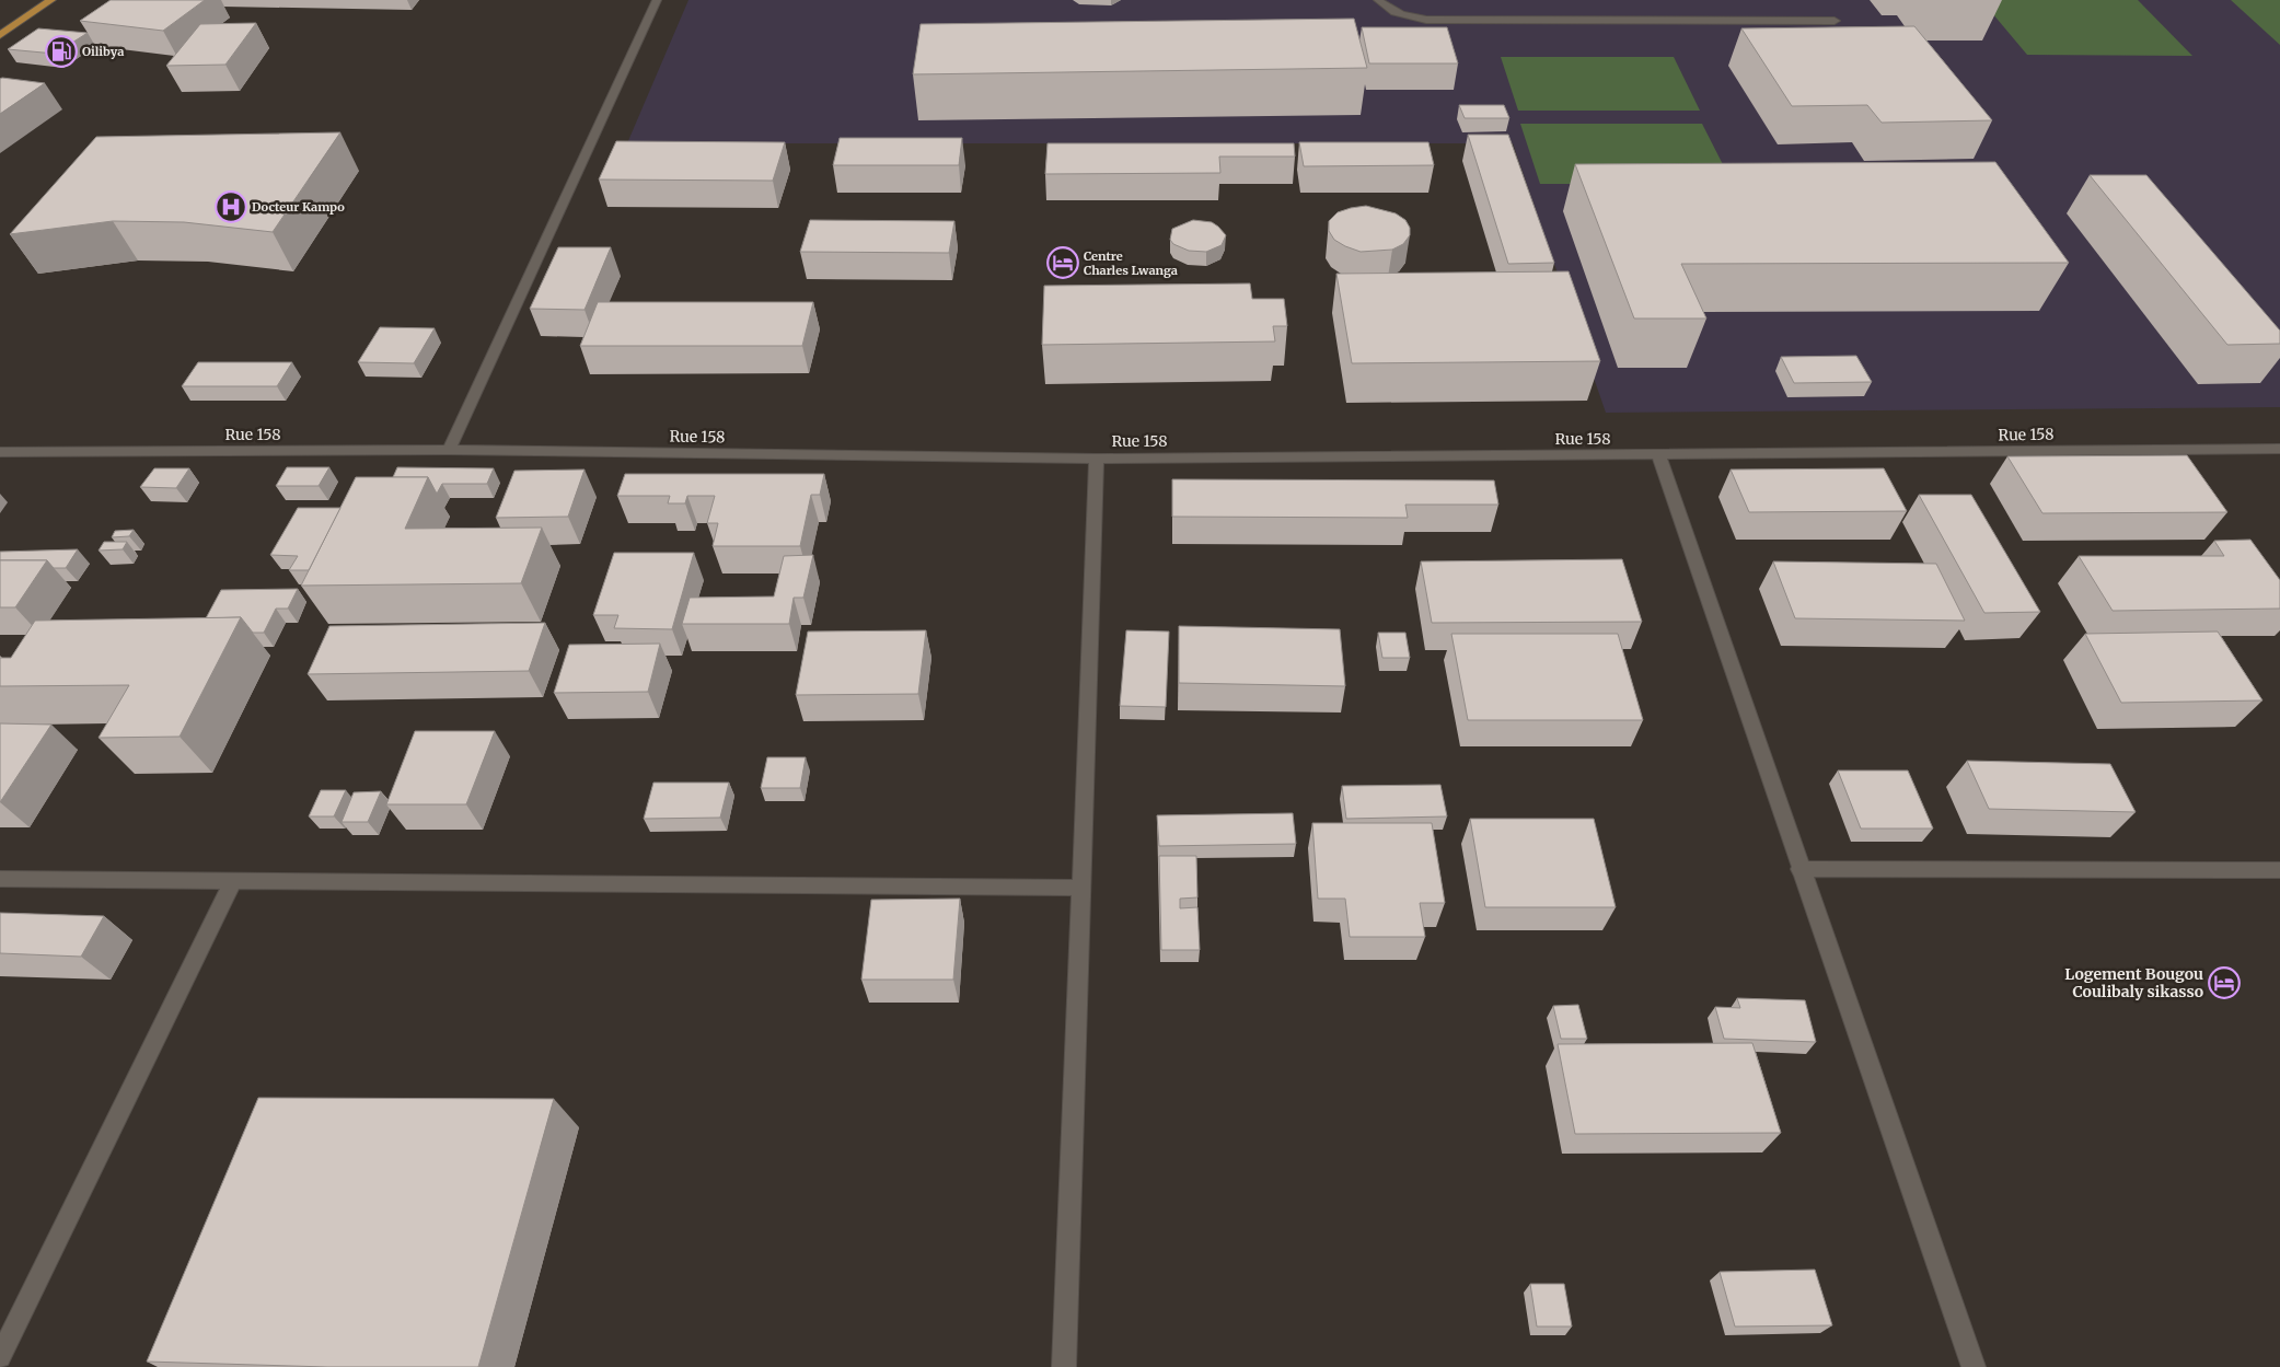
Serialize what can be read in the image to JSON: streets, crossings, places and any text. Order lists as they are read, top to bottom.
{
  "streets": {
    "street": ["Rue 158"]
  },
  "places": {
    "fuel station": ["Oilibya"],
    "hospital": ["Docteur Kampo"],
    "hotel": ["Centre Charles Lwanga", "Logement Bougou Coulibaly sikasso"]
  }
}
